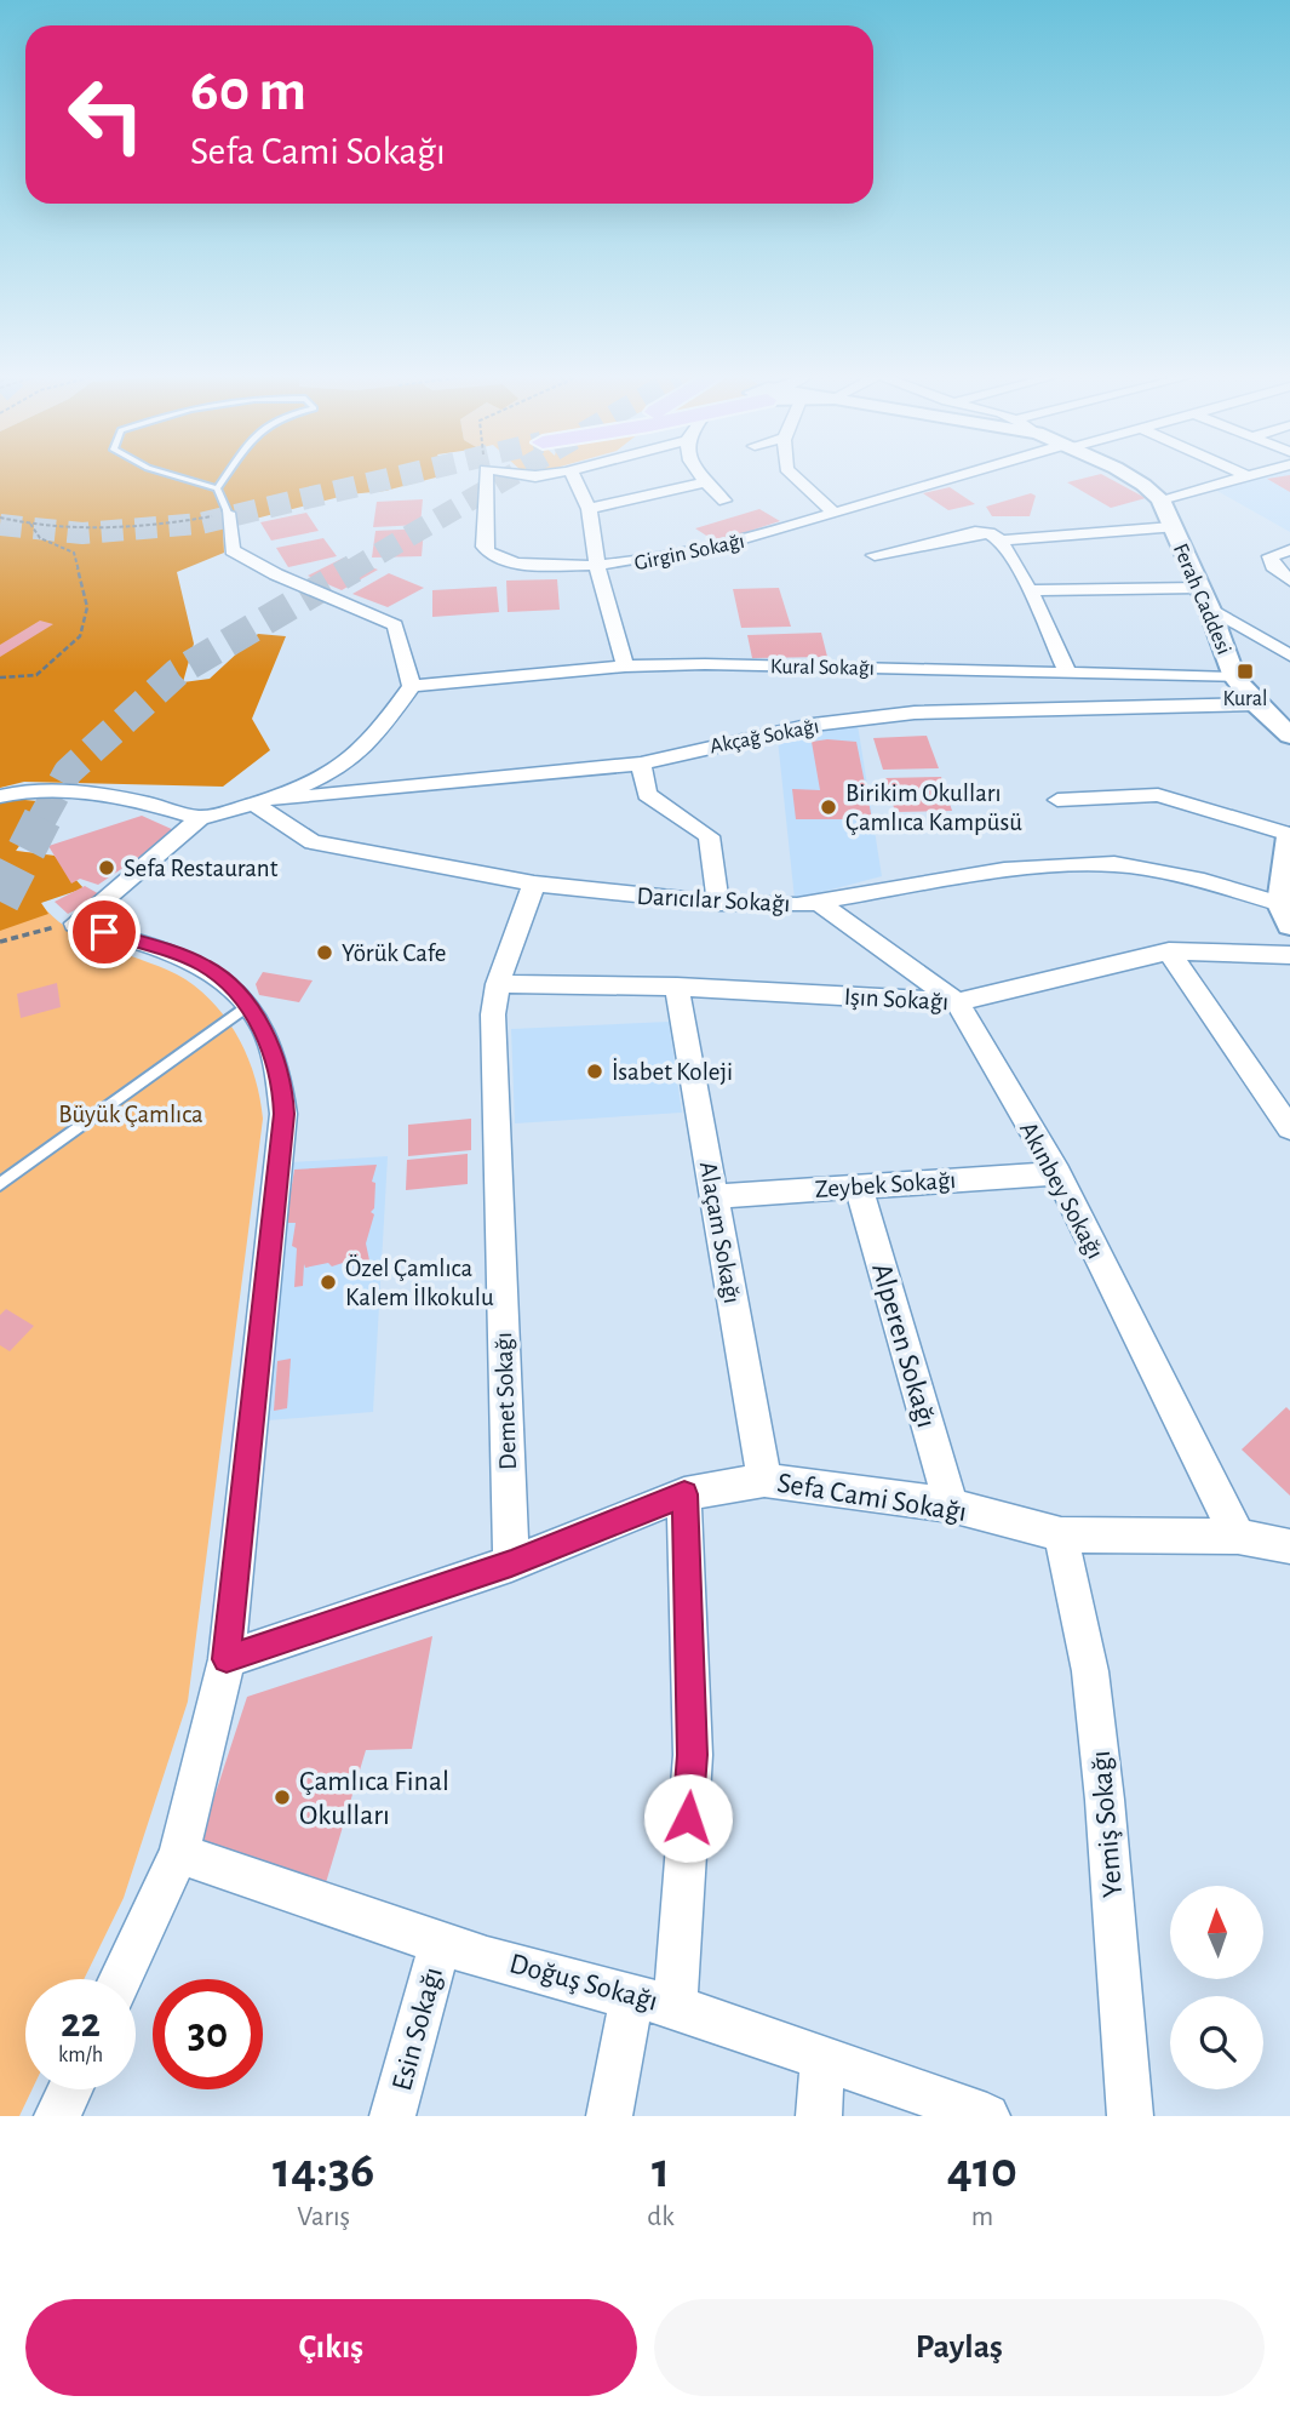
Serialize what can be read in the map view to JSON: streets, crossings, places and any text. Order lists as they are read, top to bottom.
{
  "streets": {
    "street": [
      "Girgin Sokağı",
      "Ferah Caddesi",
      "Kural Sokağı",
      "Akçağ Sokağı",
      "Darıcılar Sokağı",
      "Işın Sokağı",
      "Zeybek Sokağı",
      "Akınbey Sokağı",
      "Alaçam Sokağı",
      "Alperen Sokağı",
      "Demet Sokağı",
      "Sefa Cami Sokağı",
      "Yemiş Sokağı",
      "Doğuş Sokağı",
      "Esin Sokağı"
    ]
  },
  "crossings": [
    ["Ferah Caddesi", "Kural Sokağı"],
    ["Ferah Caddesi", "Akçağ Sokağı"],
    ["Akçağ Sokağı", "Darıcılar Sokağı"],
    ["Darıcılar Sokağı", "Akınbey Sokağı"],
    ["Darıcılar Sokağı", "Demet Sokağı"],
    ["Işın Sokağı", "Akınbey Sokağı"],
    ["Işın Sokağı", "Alaçam Sokağı"],
    ["Işın Sokağı", "Demet Sokağı"],
    ["Zeybek Sokağı", "Akınbey Sokağı"],
    ["Zeybek Sokağı", "Alaçam Sokağı"],
    ["Zeybek Sokağı", "Alperen Sokağı"],
    ["Akınbey Sokağı", "Sefa Cami Sokağı"],
    ["Alaçam Sokağı", "Sefa Cami Sokağı"],
    ["Alperen Sokağı", "Sefa Cami Sokağı"],
    ["Demet Sokağı", "Sefa Cami Sokağı"],
    ["Sefa Cami Sokağı", "Yemiş Sokağı"],
    ["Doğuş Sokağı", "Esin Sokağı"]
  ],
  "parks": ["Büyük Çamlıca"],
  "places": {
    "transit": ["Kural"],
    "other": [
      "Birikim Okulları Çamlıca Kampüsü",
      "Sefa Restaurant",
      "Yörük Cafe",
      "İsabet Koleji",
      "Özel Çamlıca Kalem İlkokulu",
      "Çamlıca Final Okulları"
    ]
  },
  "north": "top",
  "page": {
    "turn": ["60 m", "Sefa Cami Sokağı"],
    "speed": "22 km/h",
    "limit": "30",
    "eta": [
      "14:36",
      "Varış",
      "1",
      "dk",
      "410",
      "m"
    ],
    "buttons": ["Çıkış", "Paylaş"]
  }
}
